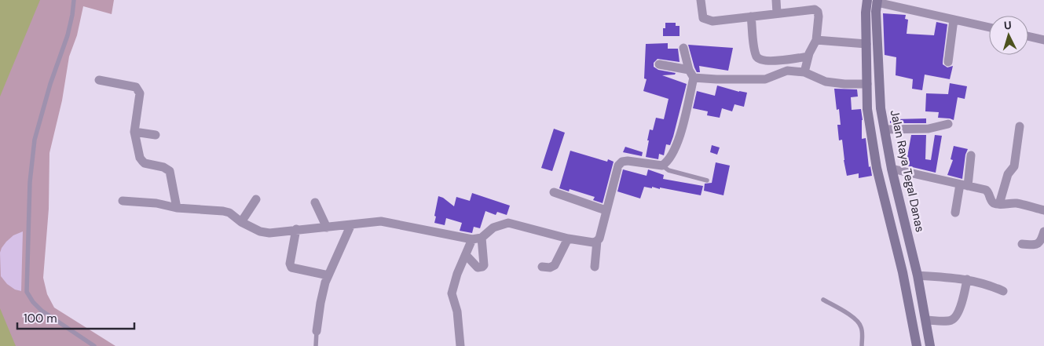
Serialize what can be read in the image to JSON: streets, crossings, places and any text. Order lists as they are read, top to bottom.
{
  "streets": {
    "street": ["Jalan Raya Tegal Danas"]
  },
  "scale_bar": "100 m",
  "north": "top"
}
